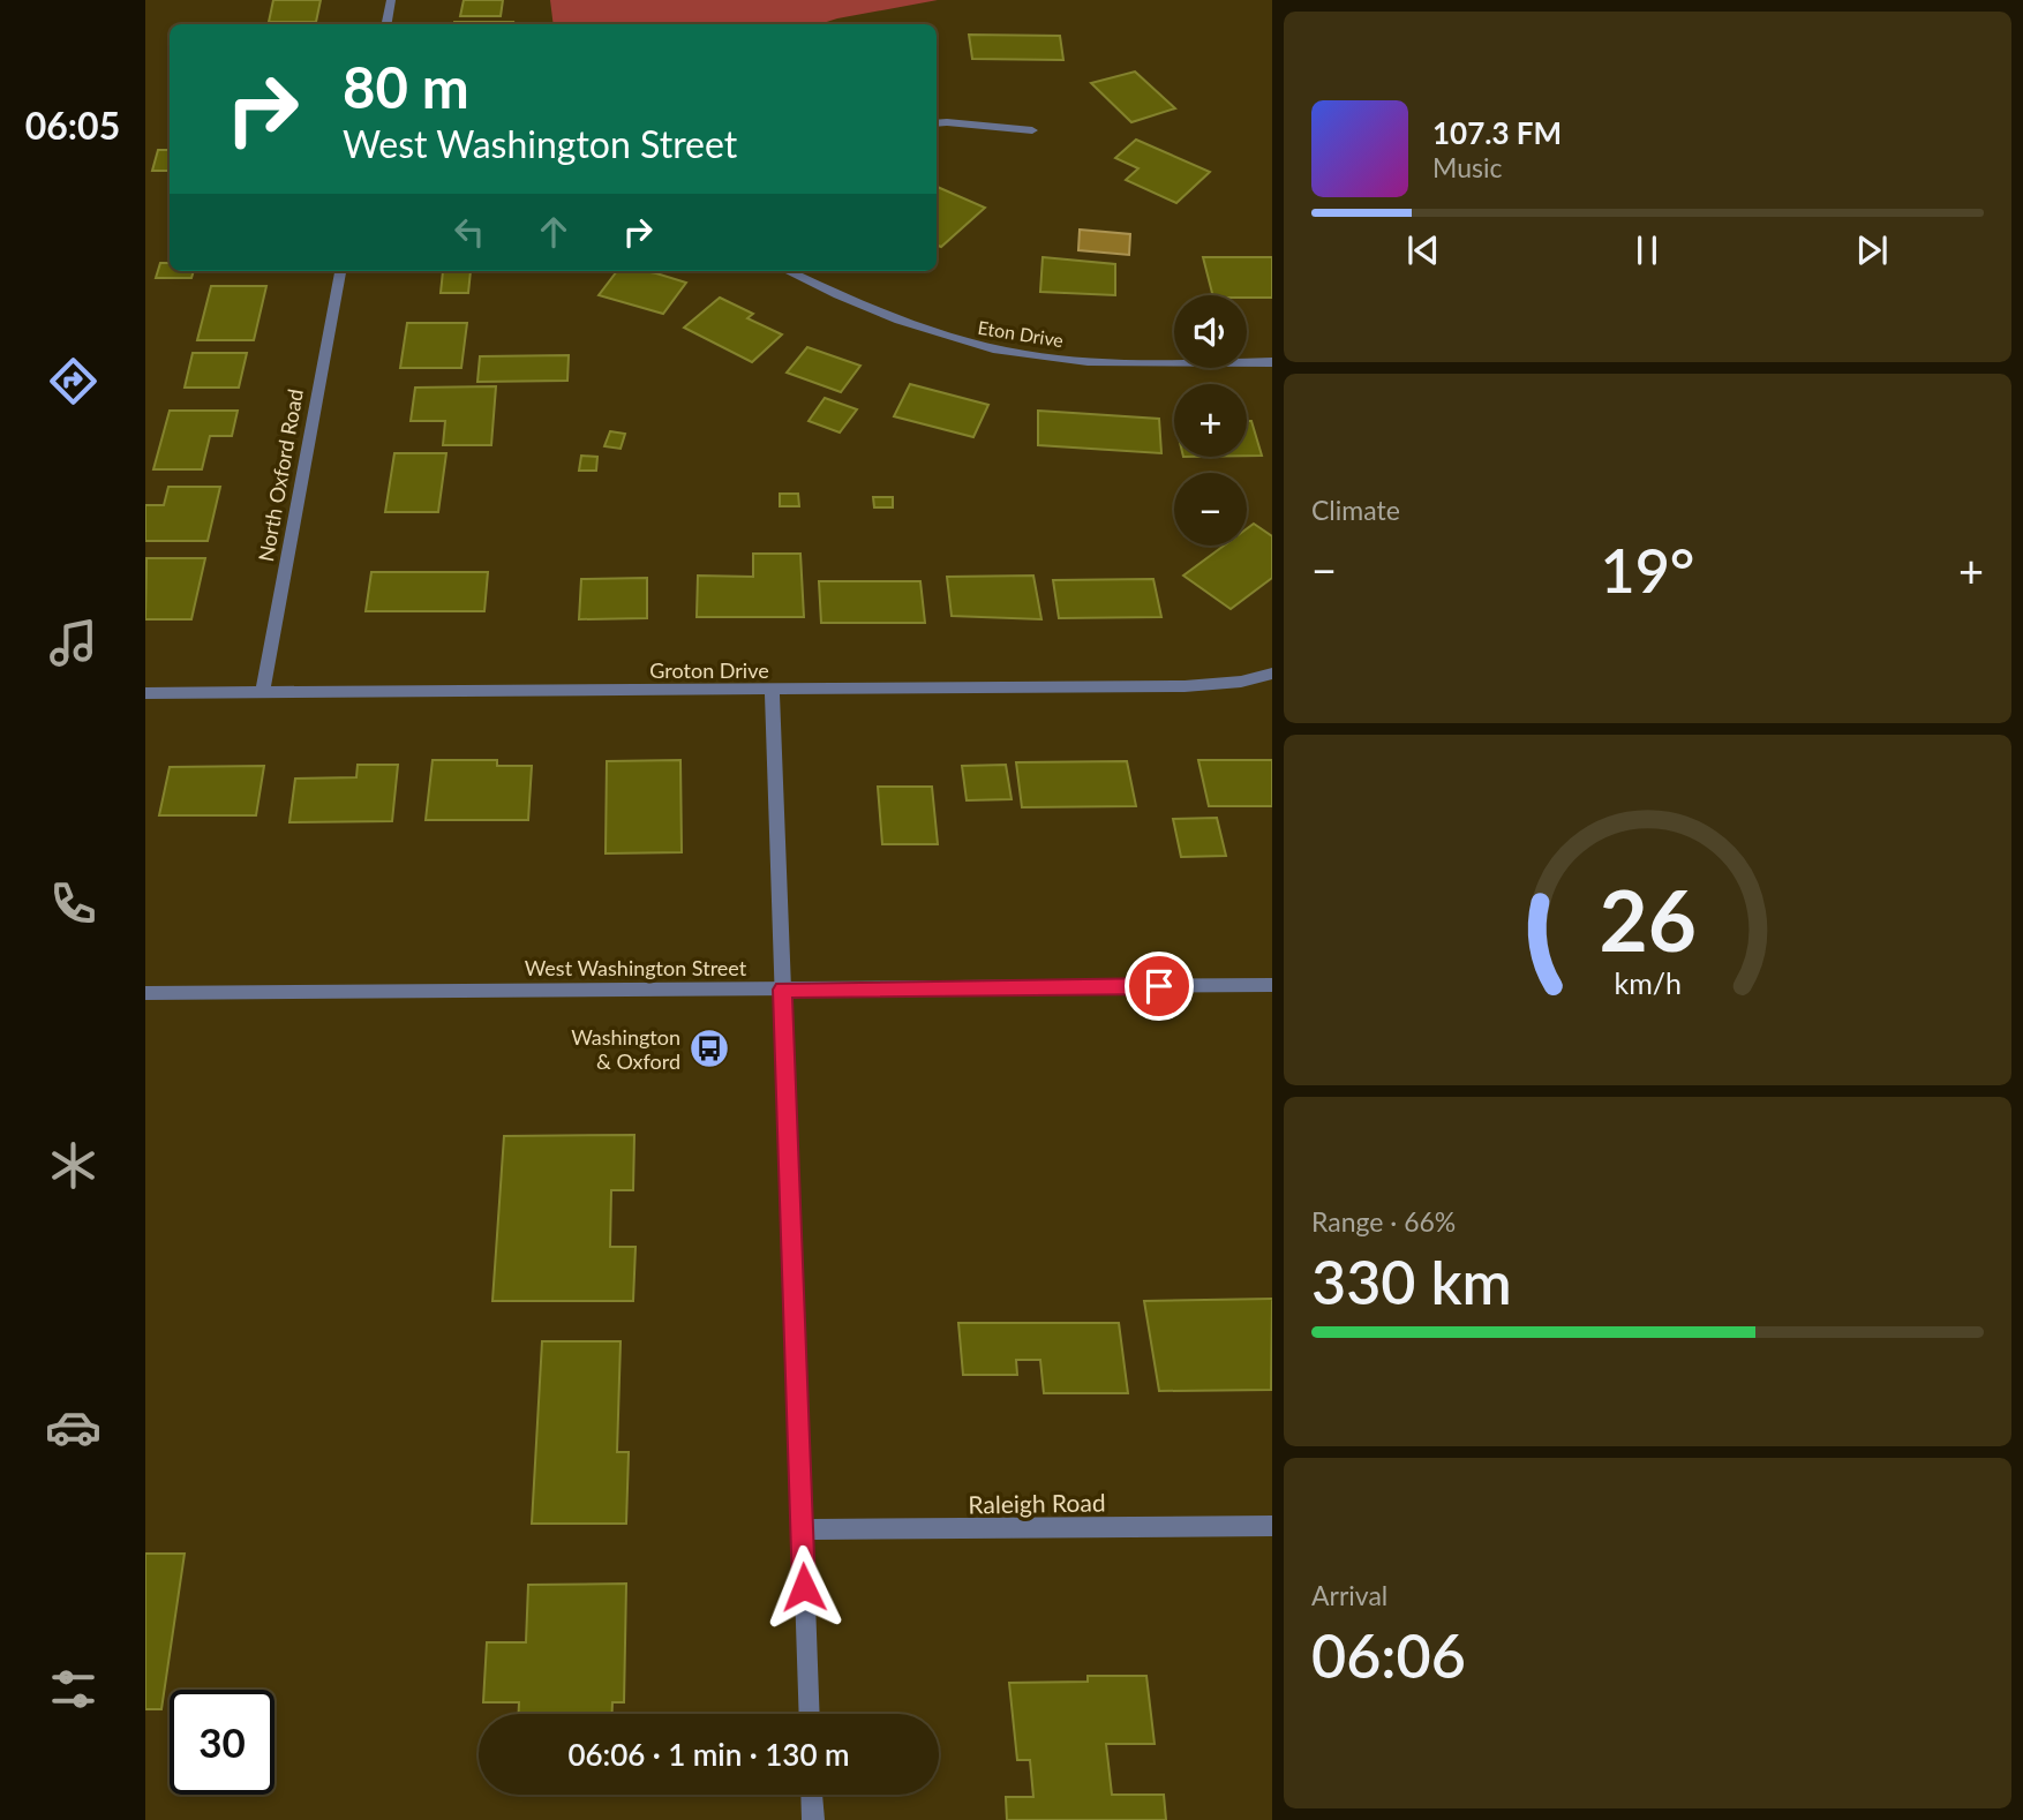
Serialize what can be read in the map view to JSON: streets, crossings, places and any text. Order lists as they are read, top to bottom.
{
  "streets": {
    "street": [
      "Eton Drive",
      "North Oxford Road",
      "Groton Drive",
      "West Washington Street",
      "Raleigh Road"
    ]
  },
  "crossings": [
    ["North Oxford Road", "Groton Drive"]
  ],
  "places": {
    "bus stop": ["Washington & Oxford"]
  },
  "page": {
    "tabs": "06:05",
    "turn": ["80 m", "West Washington Street"],
    "song": ["107.3 FM", "Music"],
    "map_buttons": ["+", "−"],
    "tile": [
      "Climate",
      ["Range · 66%", "330 km"],
      ["Arrival", "06:06"]
    ],
    "heat": ["−", "19°", "+"],
    "limit": "30",
    "trip": "06:06 · 1 min · 130 m",
    "gauge": ["26", "km/h"]
  }
}
